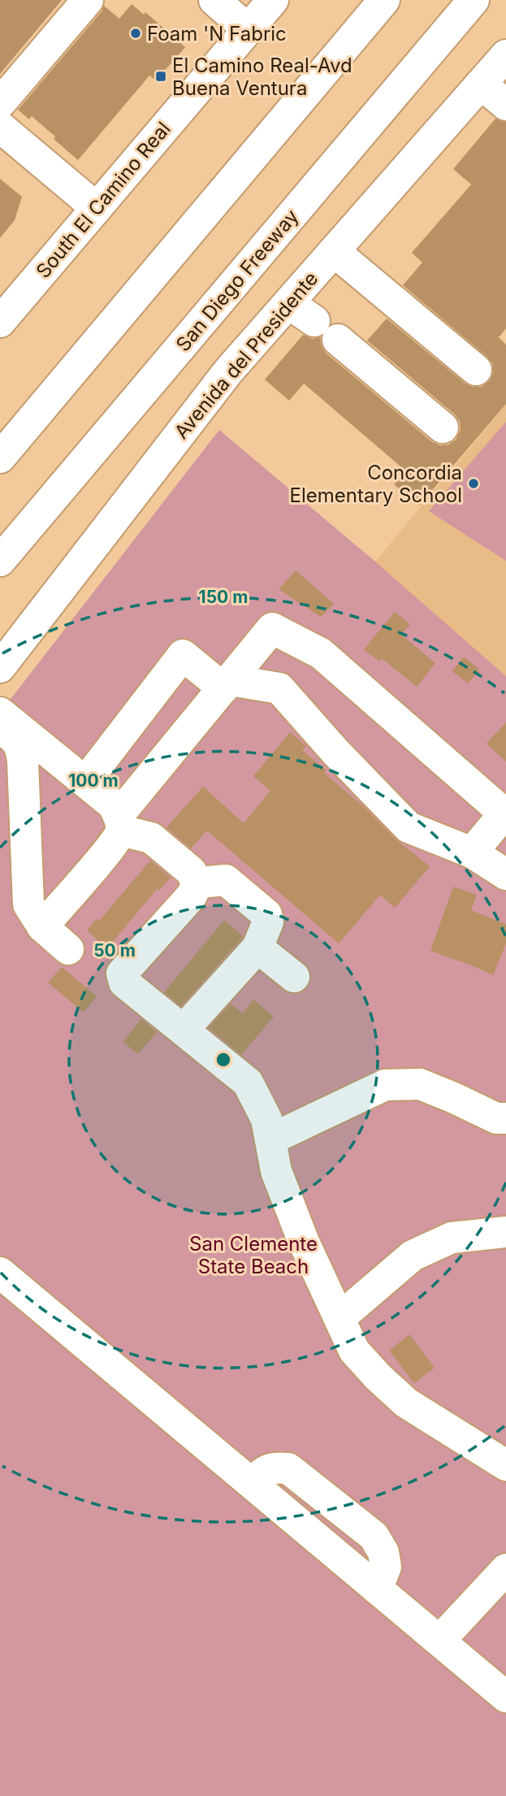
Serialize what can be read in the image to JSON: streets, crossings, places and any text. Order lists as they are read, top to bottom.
{
  "streets": {
    "main road": ["South El Camino Real", "San Diego Freeway", "Avenida del Presidente"]
  },
  "parks": ["San Clemente State Beach"],
  "places": {
    "other": ["Foam 'N Fabric", "Concordia Elementary School"],
    "transit": ["El Camino Real-Avd Buena Ventura"]
  },
  "rings": ["150 m", "100 m", "50 m"]
}
